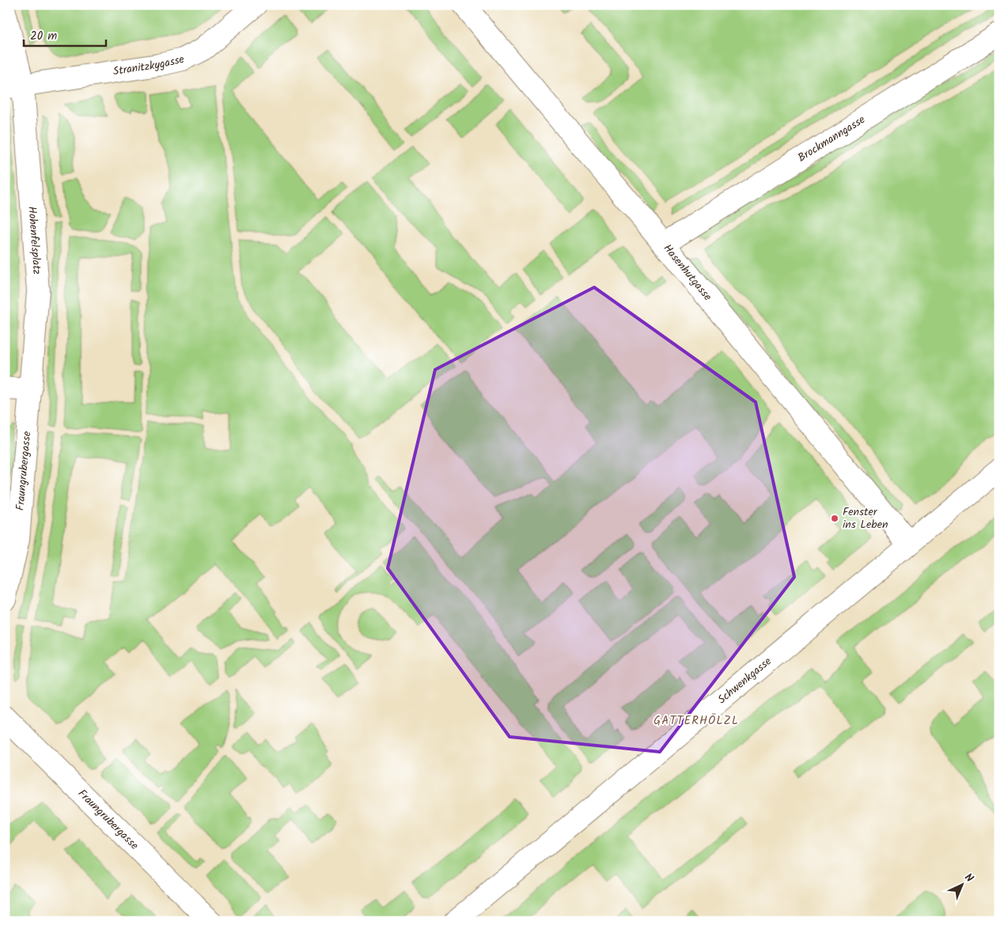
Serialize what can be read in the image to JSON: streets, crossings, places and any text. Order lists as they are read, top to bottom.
{
  "streets": {
    "street": [
      "Stranitzkygasse",
      "Brockmanngasse",
      "Hohenfelsplatz",
      "Hasenhutgasse",
      "Fraungrubergasse",
      "Schwenkgasse"
    ]
  },
  "crossings": [
    ["Stranitzkygasse", "Hohenfelsplatz"],
    ["Brockmanngasse", "Hasenhutgasse"],
    ["Hohenfelsplatz", "Fraungrubergasse"],
    ["Hasenhutgasse", "Schwenkgasse"]
  ],
  "districts": ["GATTERHÖLZL"],
  "places": ["Fenster ins Leben"],
  "scale_bar": "20 m",
  "north": "top right"
}
